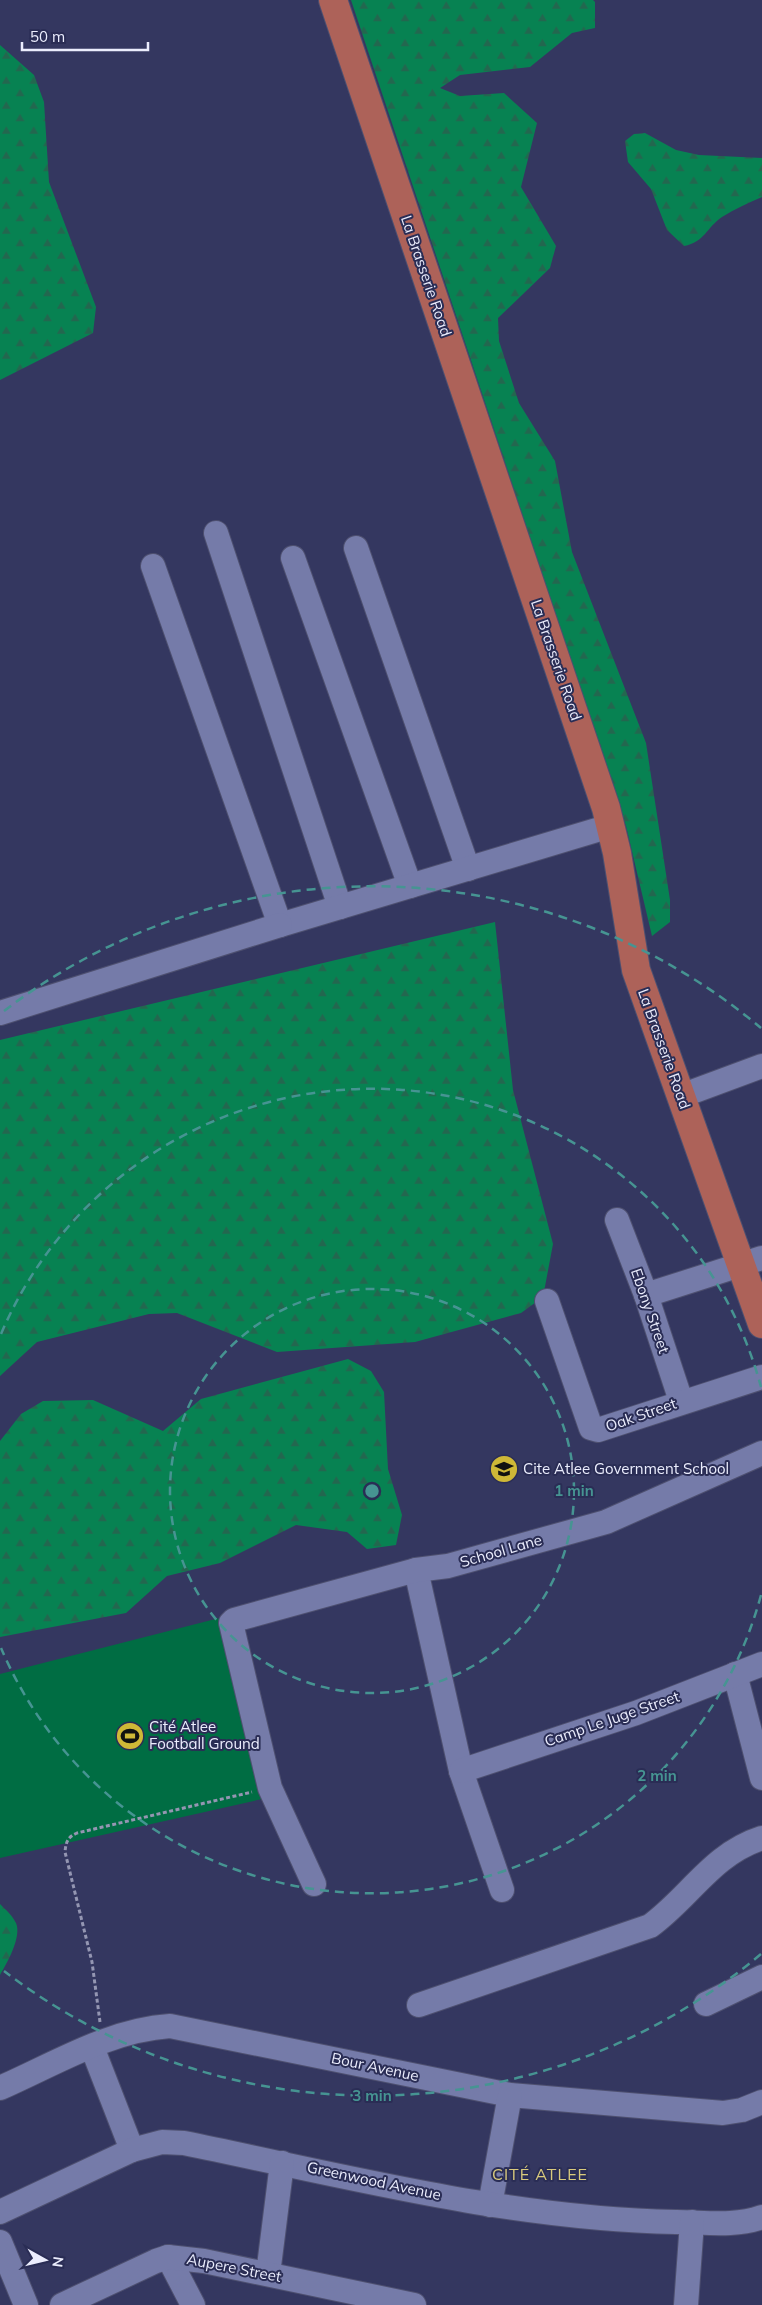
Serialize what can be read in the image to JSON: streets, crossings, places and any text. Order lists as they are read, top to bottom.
{
  "streets": {
    "main road": ["La Brasserie Road"],
    "street": [
      "Ebony Street",
      "Oak Street",
      "School Lane",
      "Camp Le Juge Street",
      "Bour Avenue",
      "Greenwood Avenue",
      "Aupere Street"
    ]
  },
  "crossings": [
    ["Ebony Street", "Oak Street"]
  ],
  "districts": ["CITÉ ATLEE"],
  "places": {
    "school or university": ["Cite Atlee Government School"],
    "sports": ["Cité Atlee Football Ground"]
  },
  "scale_bar": "50 m",
  "north": "right",
  "rings": ["1 min", "2 min", "3 min"]
}
